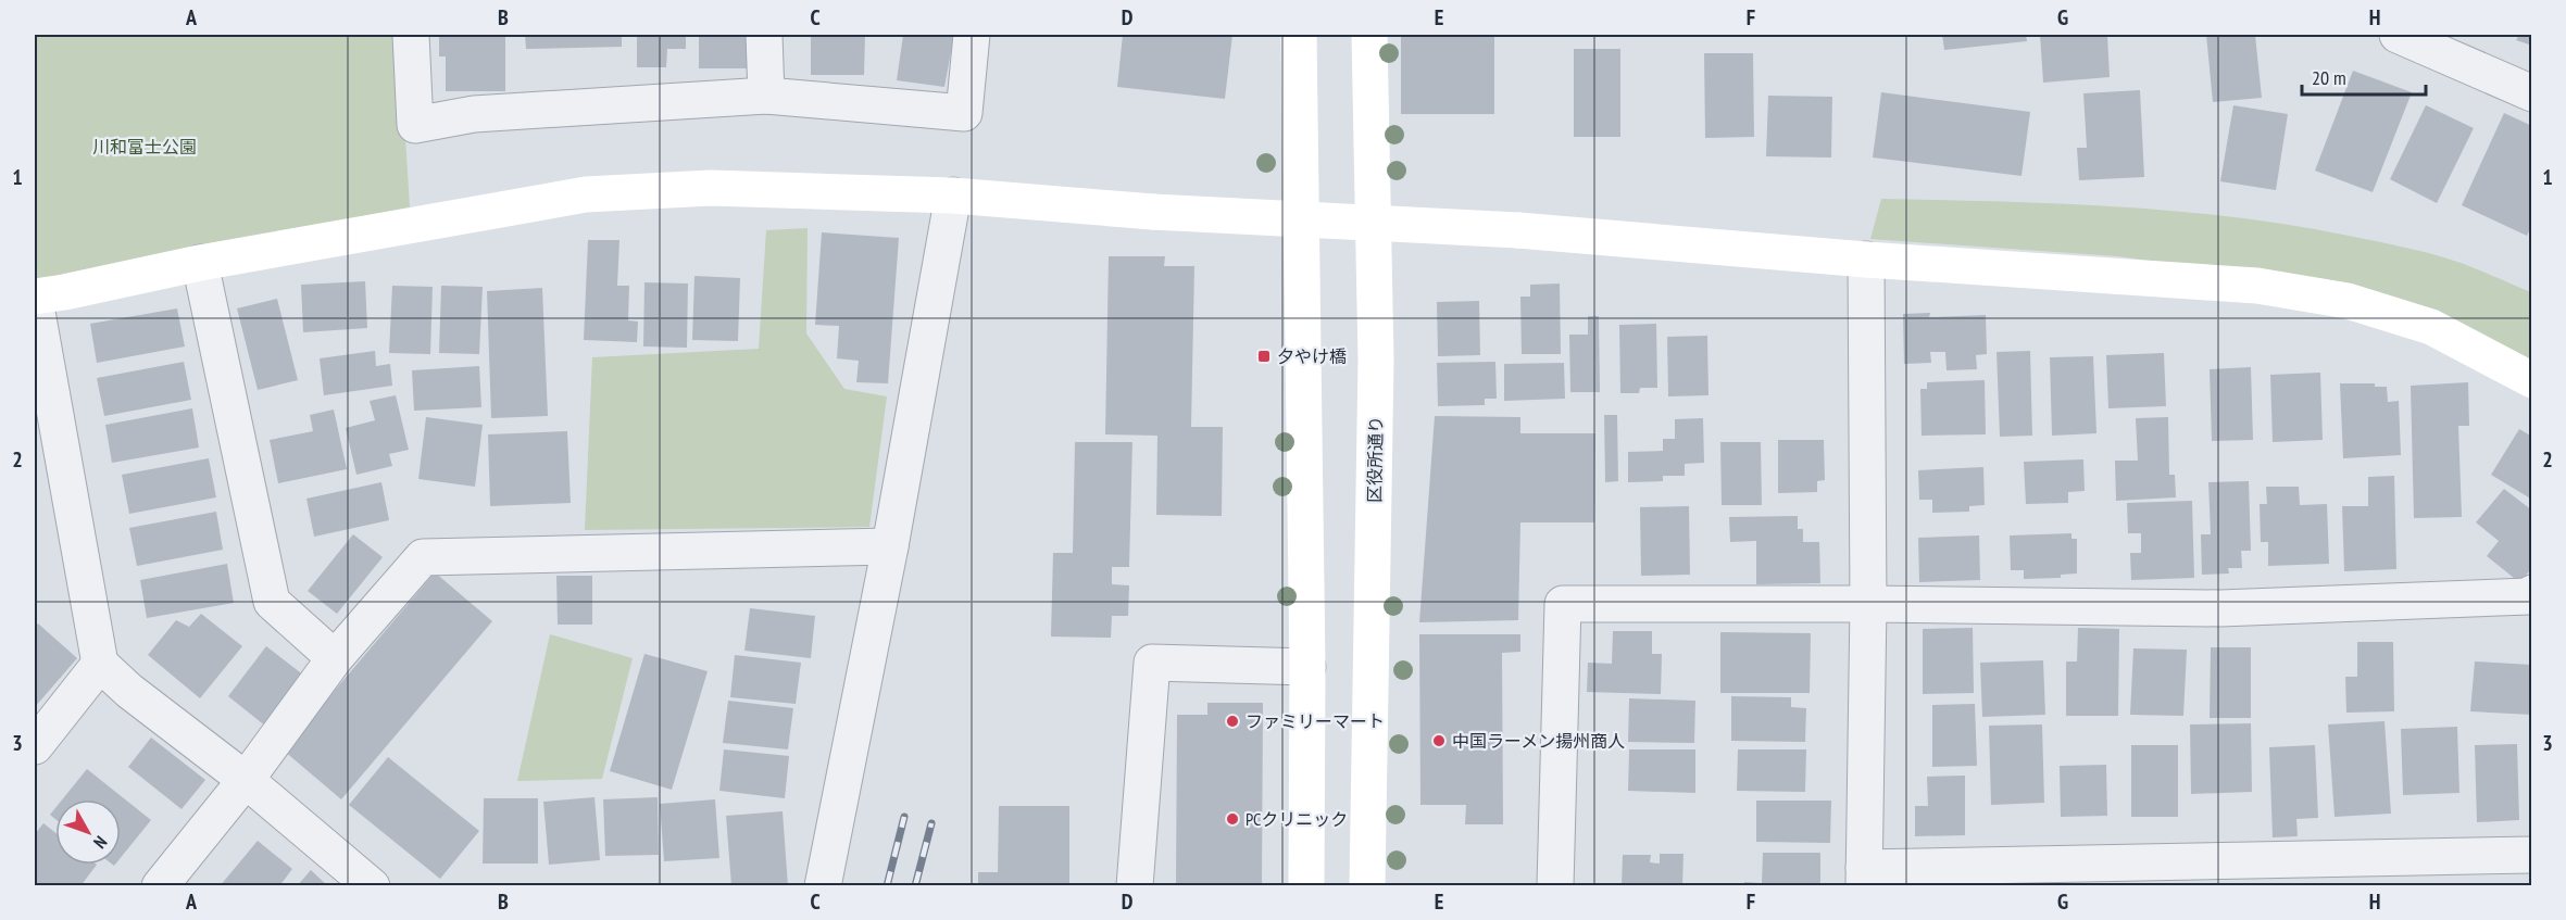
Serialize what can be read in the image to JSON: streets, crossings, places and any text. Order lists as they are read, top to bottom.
{
  "streets": {
    "street": ["区役所通り"]
  },
  "parks": ["川和富士公園"],
  "places": {
    "transit": ["夕やけ橋"],
    "other": ["ファミリーマート", "中国ラーメン揚州商人", "PCクリニック"]
  },
  "scale_bar": "20 m",
  "north": "bottom right",
  "grid": {
    "columns": [
      "A",
      "B",
      "C",
      "D",
      "E",
      "F",
      "G",
      "H"
    ],
    "rows": ["1", "2", "3"]
  }
}
